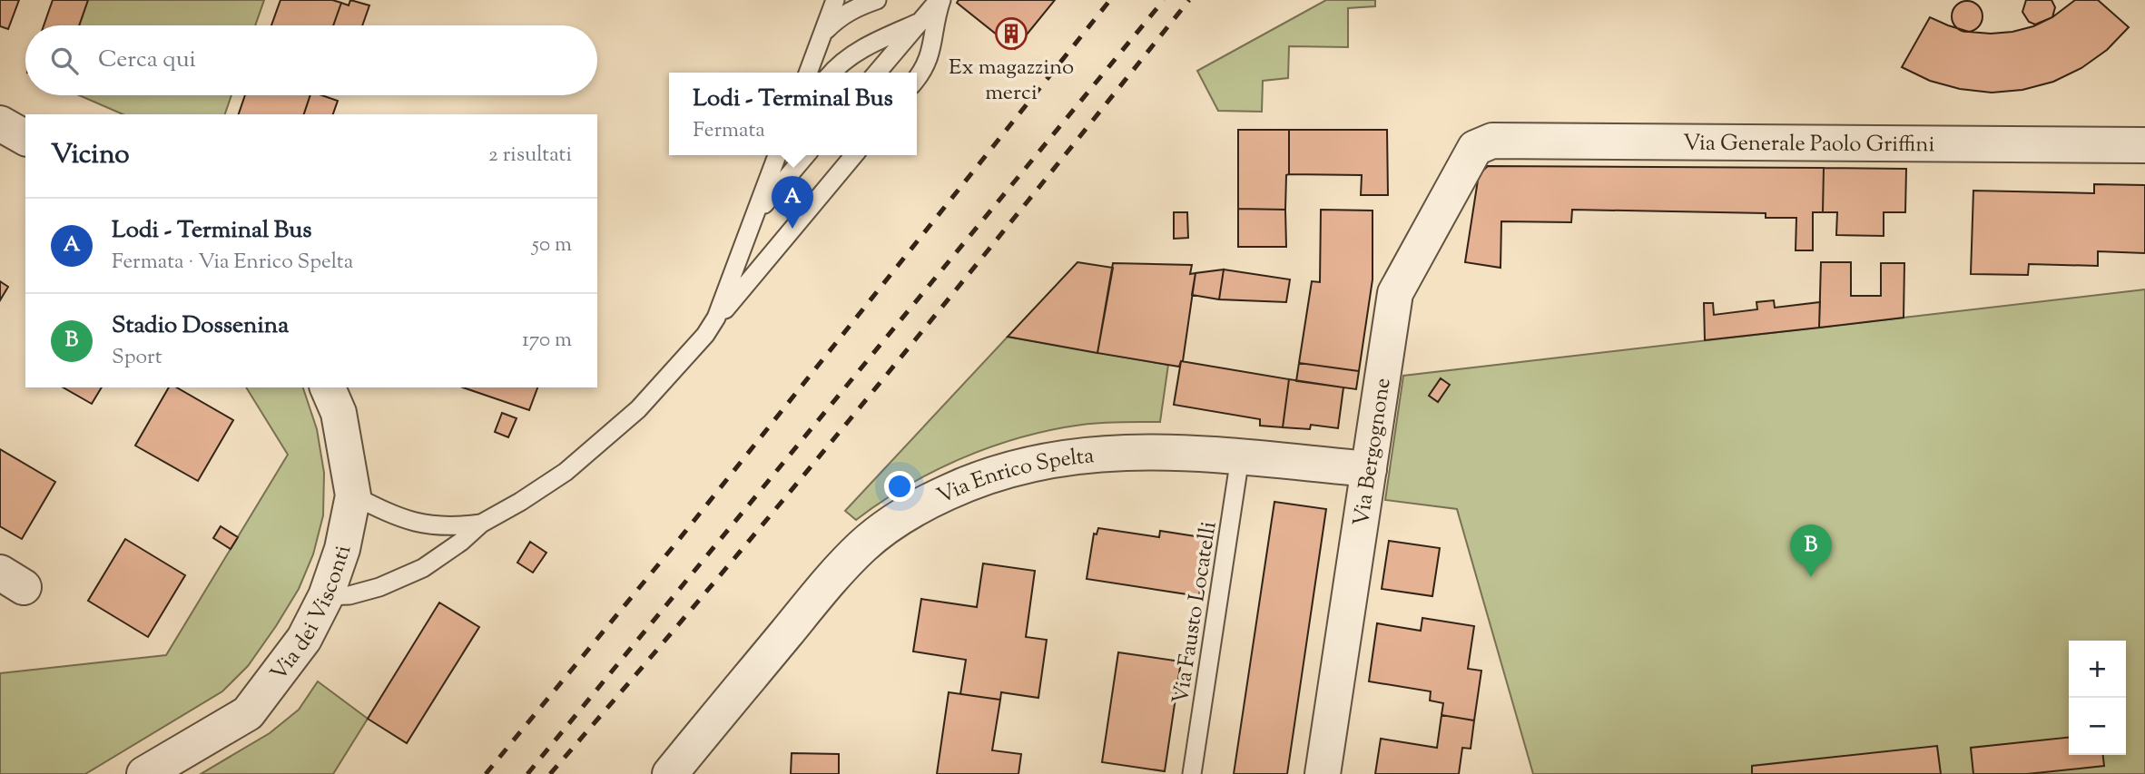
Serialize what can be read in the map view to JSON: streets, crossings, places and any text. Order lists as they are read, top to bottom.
{
  "streets": {
    "street": [
      "Via Generale Paolo Griffini",
      "Via Bergognone",
      "Via Enrico Spelta",
      "Via dei Visconti"
    ],
    "lane": ["Via Fausto Locatelli"]
  },
  "crossings": [
    ["Via Generale Paolo Griffini", "Via Bergognone"],
    ["Via Bergognone", "Via Enrico Spelta"],
    ["Via Enrico Spelta", "Via Fausto Locatelli"]
  ],
  "places": {
    "building": ["Ex magazzino merci"]
  },
  "page": {
    "search": "Cerca qui",
    "popup": ["Lodi - Terminal Bus", "Fermata"],
    "heading": ["Vicino", "2 risultati"],
    "pins": ["A", "B"],
    "list": [
      {
        "mark": "A",
        "name": "Lodi - Terminal Bus",
        "note": "Fermata · Via Enrico Spelta",
        "value": "50 m"
      },
      {
        "mark": "B",
        "name": "Stadio Dossenina",
        "note": "Sport",
        "value": "170 m"
      }
    ],
    "map_buttons": ["+", "−"]
  }
}
